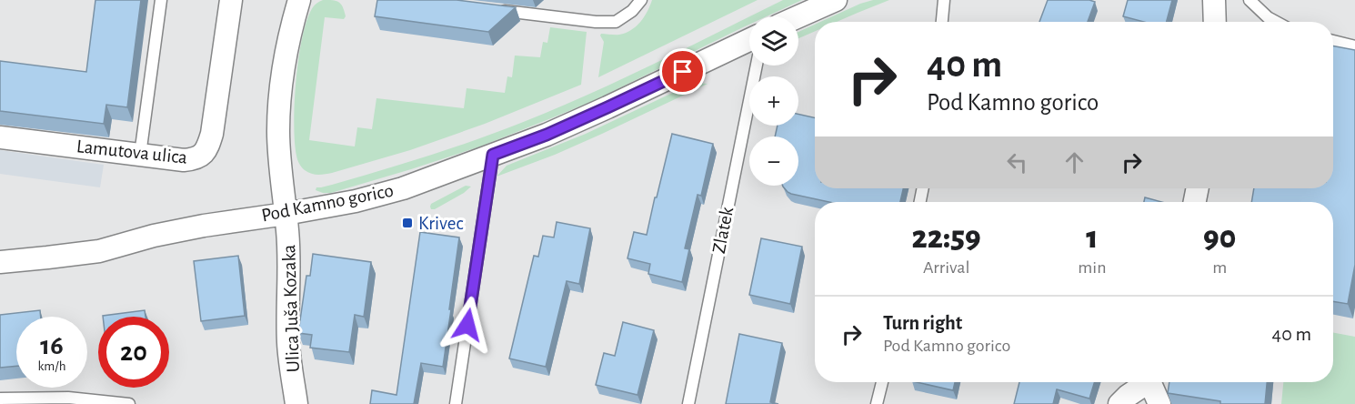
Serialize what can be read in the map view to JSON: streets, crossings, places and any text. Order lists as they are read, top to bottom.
{
  "streets": {
    "street": ["Lamutova ulica", "Pod Kamno gorico", "Ulica Juša Kozaka"],
    "lane": ["Zlatek"]
  },
  "crossings": [
    ["Pod Kamno gorico", "Ulica Juša Kozaka"]
  ],
  "places": {
    "transit": ["Krivec"]
  },
  "page": {
    "map_buttons": ["+", "−"],
    "turn": ["40 m", "Pod Kamno gorico"],
    "eta": [
      "22:59",
      "Arrival",
      "1",
      "min",
      "90",
      "m"
    ],
    "list": [
      {
        "name": "Turn right",
        "note": "Pod Kamno gorico",
        "value": "40 m"
      }
    ],
    "speed": "16 km/h",
    "limit": "20"
  }
}
